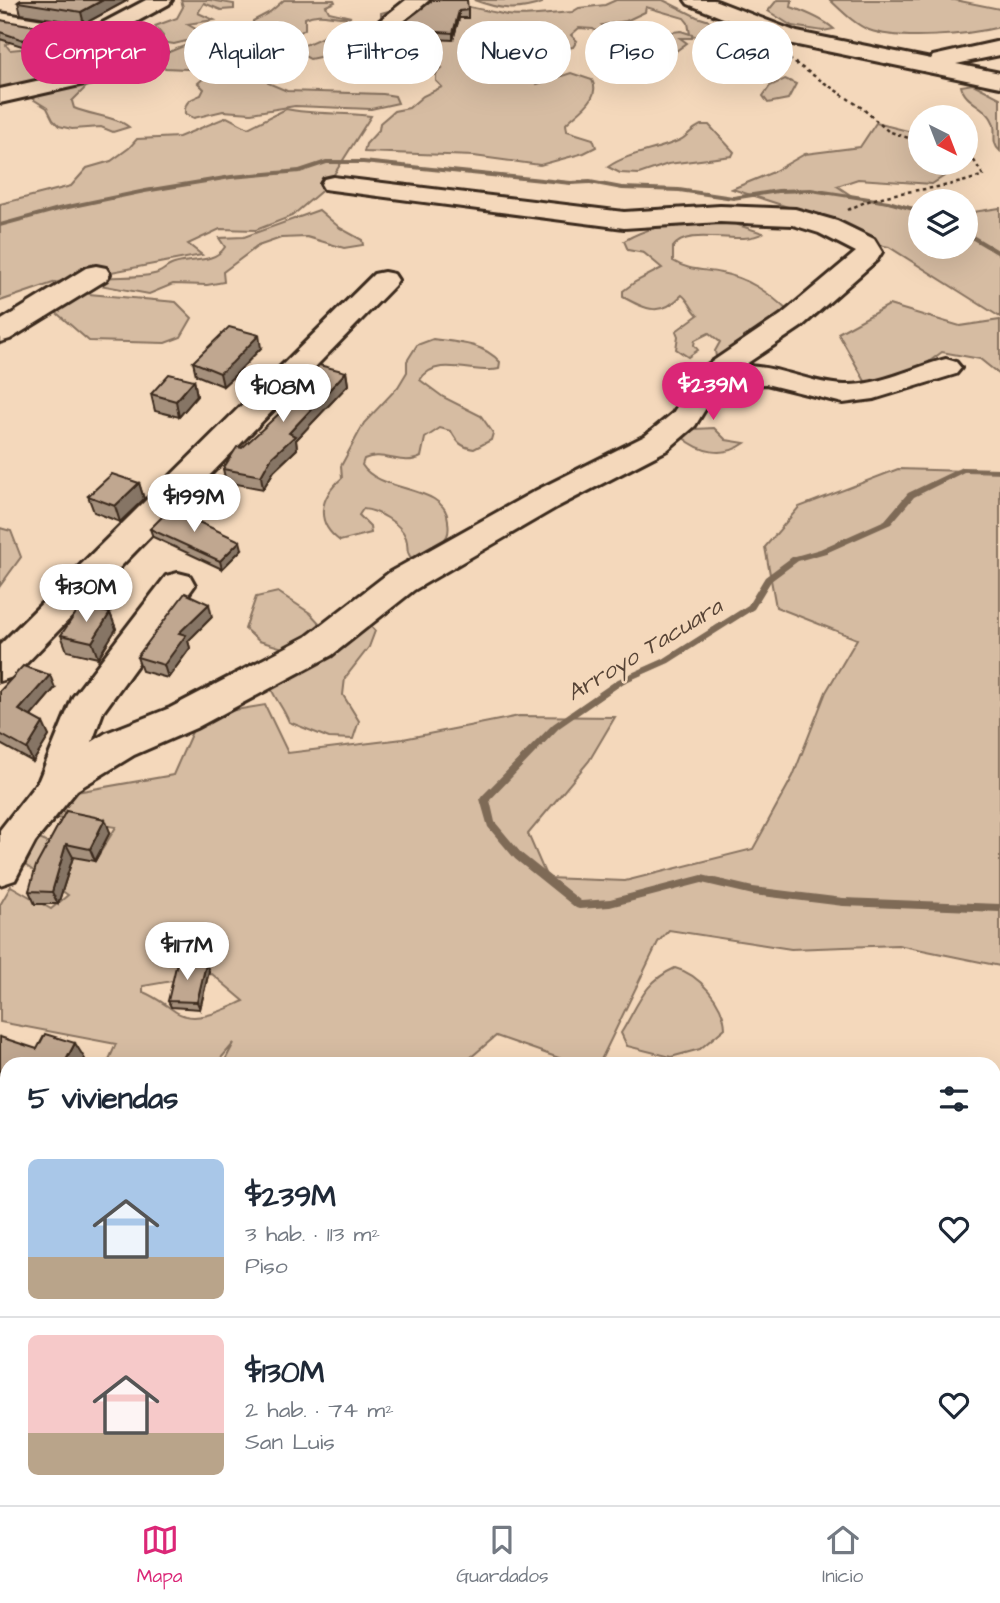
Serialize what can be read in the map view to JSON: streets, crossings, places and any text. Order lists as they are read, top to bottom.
{
  "water": ["Arroyo Tacuara"],
  "north": "bottom right",
  "page": {
    "chip": [
      "Comprar",
      "Alquilar",
      "Filtros",
      "Nuevo",
      "Piso",
      "Casa"
    ],
    "price": [
      "$239M",
      "$108M",
      "$199M",
      "$130M",
      "$117M"
    ],
    "heading": "5 viviendas",
    "list": [
      {
        "name": "$239M",
        "note": "3 hab. · 113 m² · Piso"
      },
      {
        "name": "$130M",
        "note": "2 hab. · 74 m² · San Luis"
      }
    ],
    "tabs": ["Mapa", "Guardados", "Inicio"]
  }
}
